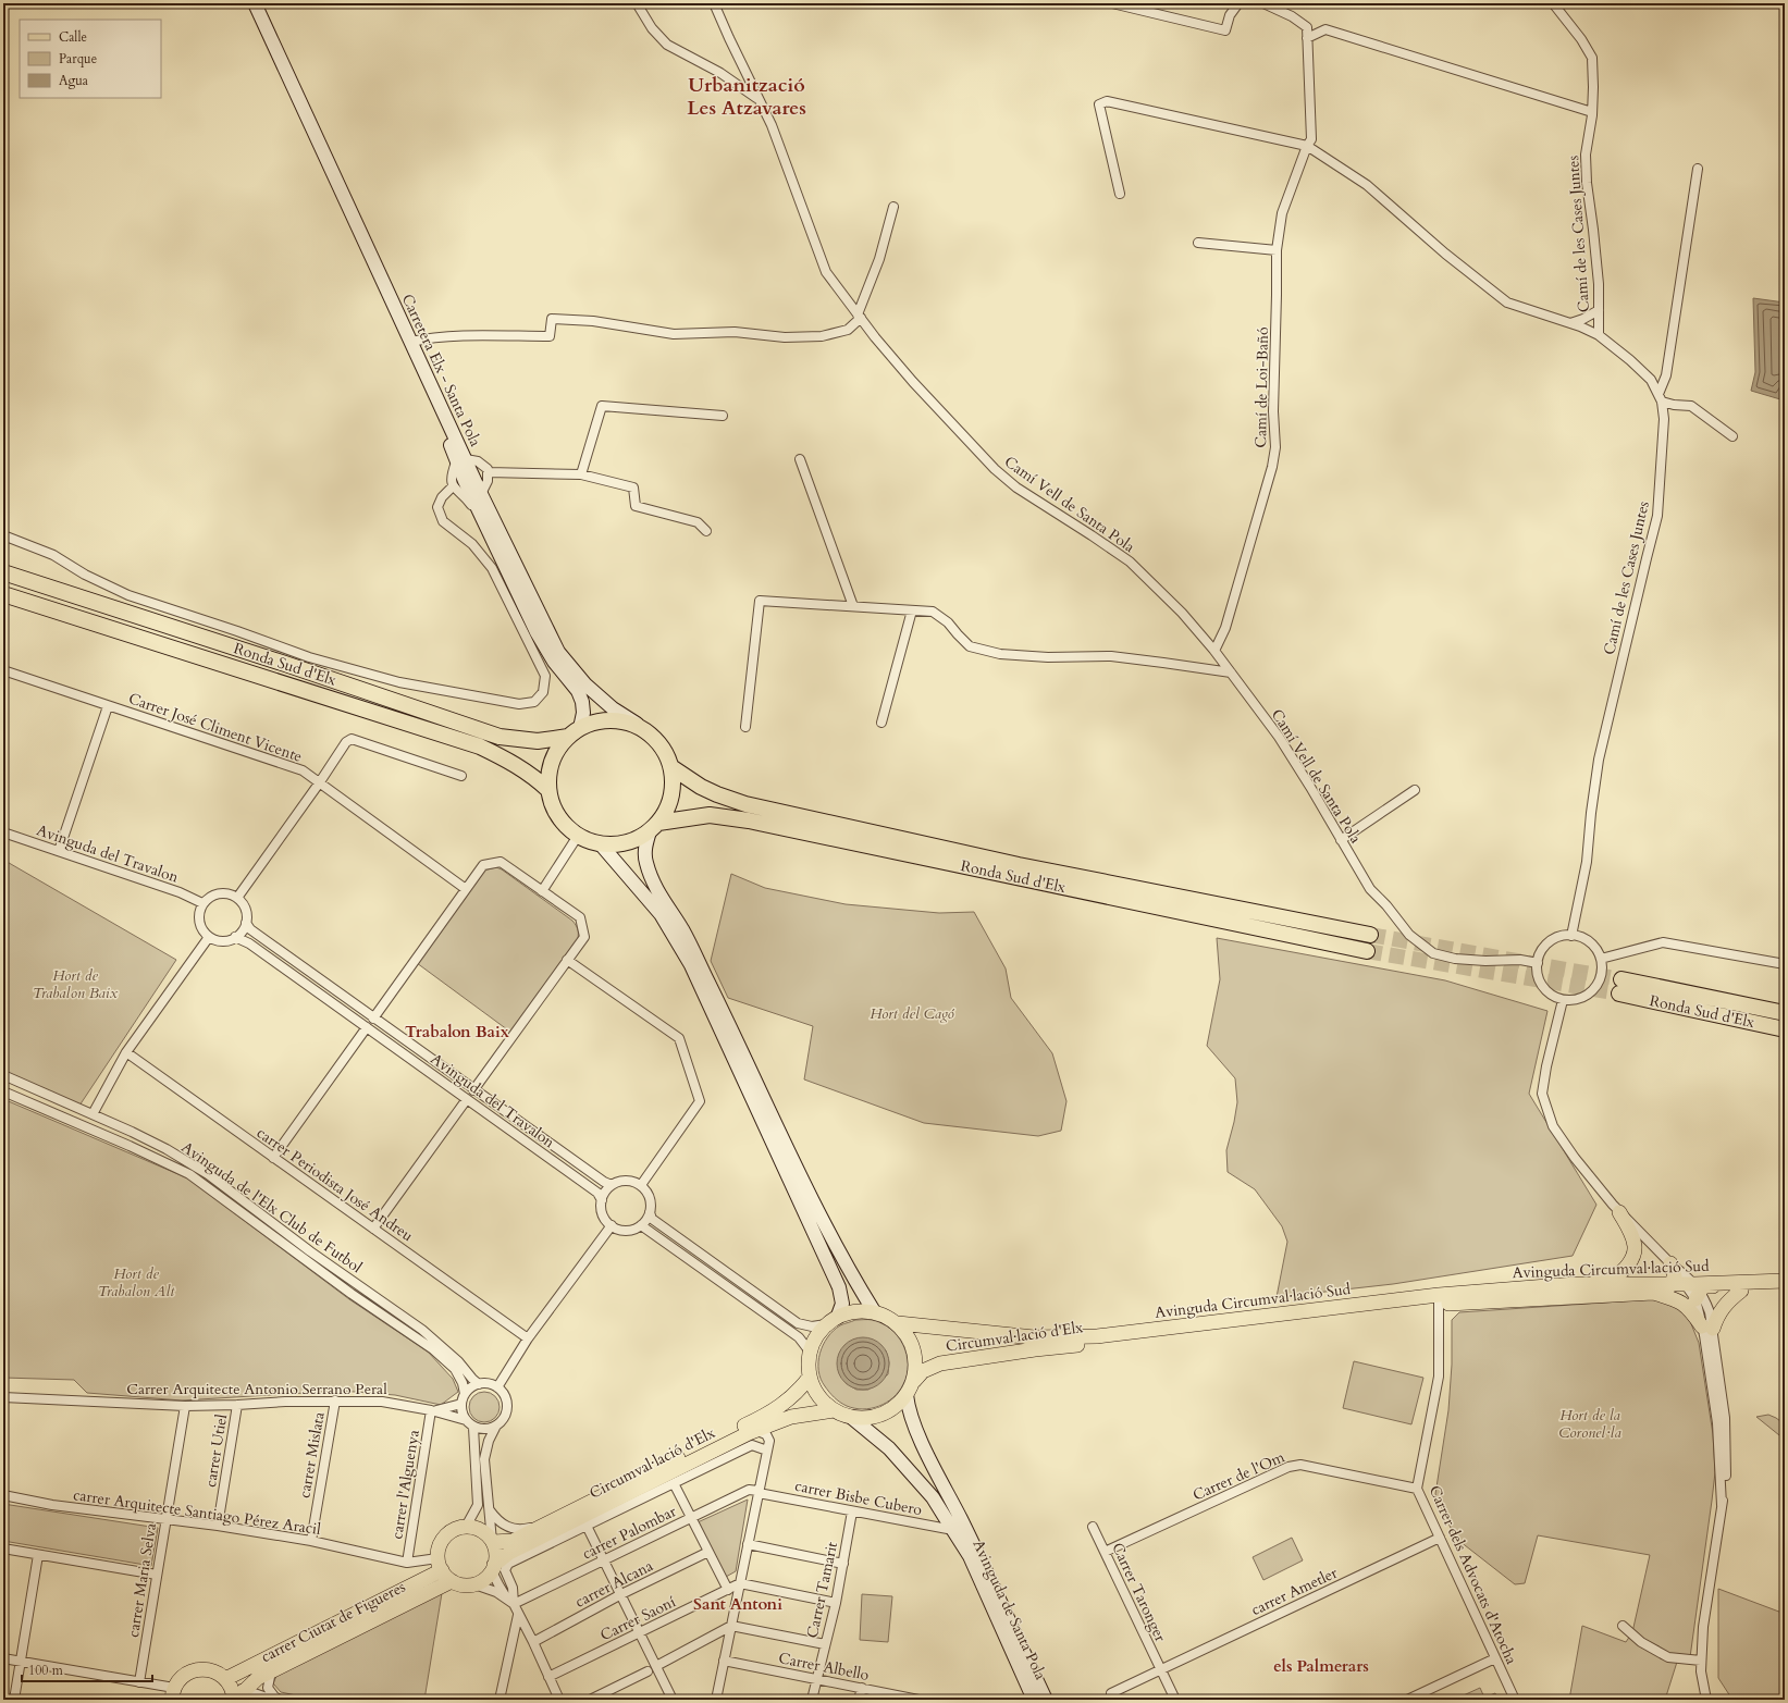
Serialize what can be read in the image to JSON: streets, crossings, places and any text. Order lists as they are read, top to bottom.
{
  "streets": {
    "highway": ["Ronda Sud d'Elx"],
    "main road": [
      "Carretera Elx - Santa Pola",
      "Avinguda Circumval·lació Sud",
      "Circumval·lació d'Elx",
      "Avinguda de Santa Pola",
      "carrer Ciutat de Figueres"
    ],
    "street": [
      "Camí de les Cases Juntes",
      "Camí de Loi-Bañó",
      "Camí Vell de Santa Pola",
      "Carrer José Climent Vicente",
      "Avinguda del Travalon",
      "carrer Periodista José Andreu",
      "Avinguda de l'Elx Club de Futbol",
      "Carrer Arquitecte Antonio Serrano Peral",
      "carrer Utiel",
      "carrer Mislata",
      "Carrer de l'Om",
      "carrer l'Alguenya",
      "carrer Bisbe Cubero",
      "carrer Arquitecte Santiago Pérez Aracil",
      "carrer Palombar",
      "Carrer dels Advocats d'Atocha",
      "carrer Maria Selva",
      "carrer Alcana",
      "Carrer Tamarit",
      "carrer Ametler",
      "Carrer Taronger",
      "Carrer Saoní",
      "Carrer Albello"
    ]
  },
  "crossings": [
    ["Camí de les Cases Juntes", "Camí Vell de Santa Pola"],
    ["Carretera Elx - Santa Pola", "Ronda Sud d'Elx"],
    ["Camí de Loi-Bañó", "Camí Vell de Santa Pola"],
    ["Avinguda de l'Elx Club de Futbol", "Carrer Arquitecte Antonio Serrano Peral"],
    ["Avinguda Circumval·lació Sud", "Circumval·lació d'Elx"],
    ["Avinguda Circumval·lació Sud", "Carrer dels Advocats d'Atocha"],
    ["Circumval·lació d'Elx", "carrer Arquitecte Santiago Pérez Aracil"],
    ["Circumval·lació d'Elx", "Avinguda de Santa Pola"],
    ["Circumval·lació d'Elx", "carrer Ciutat de Figueres"],
    ["Carrer Arquitecte Antonio Serrano Peral", "carrer Utiel"],
    ["Carrer Arquitecte Antonio Serrano Peral", "carrer Mislata"],
    ["Carrer Arquitecte Antonio Serrano Peral", "carrer l'Alguenya"],
    ["Carrer Arquitecte Antonio Serrano Peral", "carrer Maria Selva"],
    ["carrer Utiel", "carrer Arquitecte Santiago Pérez Aracil"],
    ["carrer Mislata", "carrer Arquitecte Santiago Pérez Aracil"],
    ["Carrer de l'Om", "Carrer dels Advocats d'Atocha"],
    ["Carrer de l'Om", "Carrer Taronger"],
    ["carrer l'Alguenya", "carrer Arquitecte Santiago Pérez Aracil"],
    ["carrer Bisbe Cubero", "carrer Palombar"],
    ["carrer Bisbe Cubero", "Carrer Tamarit"],
    ["carrer Bisbe Cubero", "Avinguda de Santa Pola"],
    ["carrer Arquitecte Santiago Pérez Aracil", "carrer Maria Selva"],
    ["carrer Arquitecte Santiago Pérez Aracil", "carrer Ciutat de Figueres"],
    ["Carrer dels Advocats d'Atocha", "carrer Ametler"],
    ["Carrer Tamarit", "Carrer Albello"],
    ["carrer Ametler", "Carrer Taronger"]
  ],
  "districts": [
    "Urbanització Les Atzavares",
    "Trabalon Baix",
    "Sant Antoni",
    "els Palmerars"
  ],
  "parks": [
    "Hort de Trabalon Baix",
    "Hort del Cagó",
    "Hort de Trabalon Alt",
    "Hort de la Coronel·la"
  ],
  "legend": ["Calle", "Parque", "Agua"],
  "scale_bar": "100 m"
}
